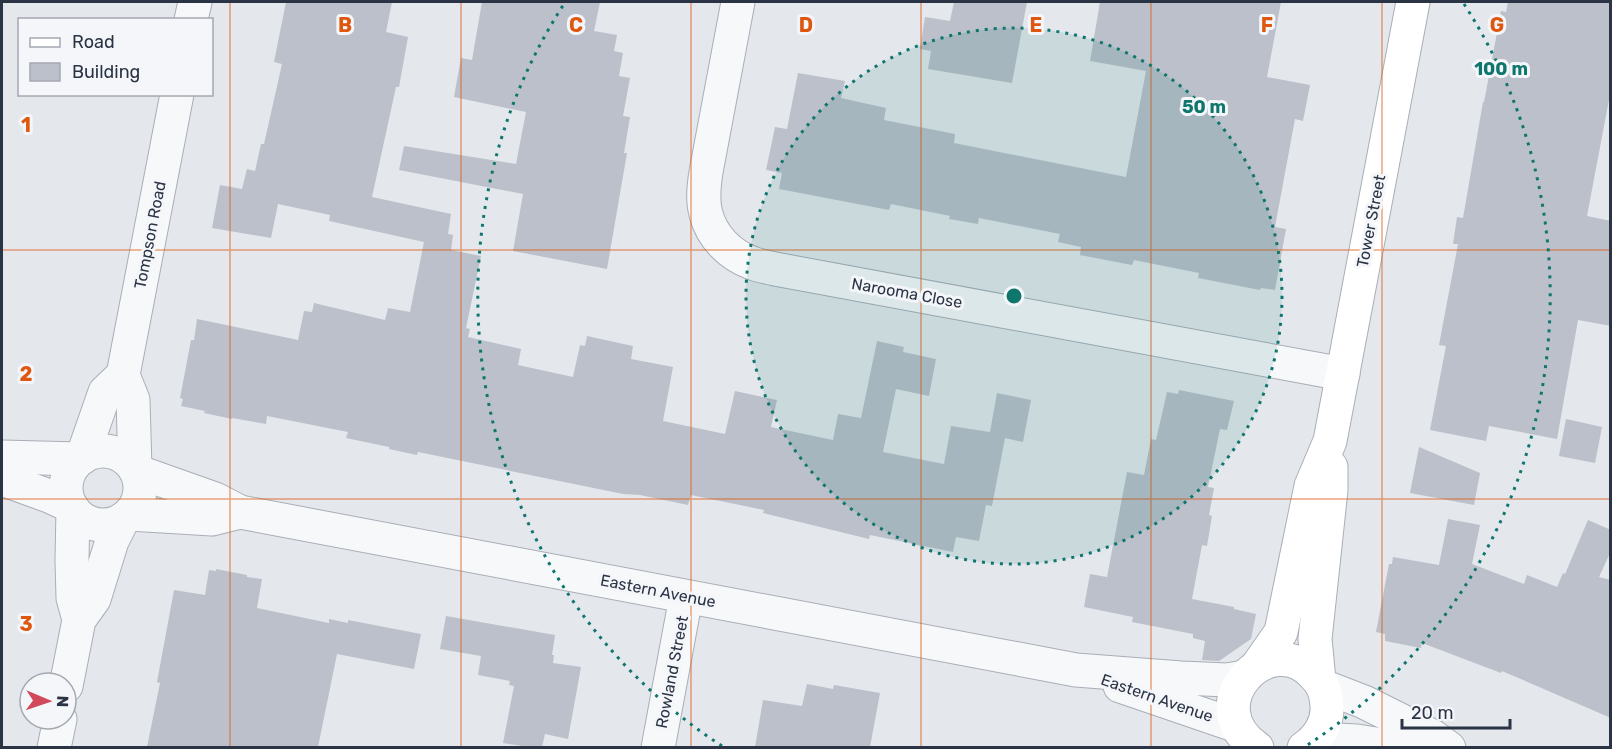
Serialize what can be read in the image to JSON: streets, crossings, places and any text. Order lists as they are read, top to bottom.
{
  "streets": {
    "main road": ["Tower Street"],
    "street": [
      "Tompson Road",
      "Narooma Close",
      "Eastern Avenue",
      "Rowland Street"
    ]
  },
  "crossings": [
    ["Tower Street", "Narooma Close"],
    ["Tower Street", "Eastern Avenue"],
    ["Eastern Avenue", "Rowland Street"]
  ],
  "legend": ["Road", "Building"],
  "scale_bar": "20 m",
  "north": "right",
  "grid": {
    "columns": [
      "B",
      "C",
      "D",
      "E",
      "F",
      "G"
    ],
    "rows": ["1", "2", "3"]
  },
  "rings": ["100 m", "50 m"]
}
